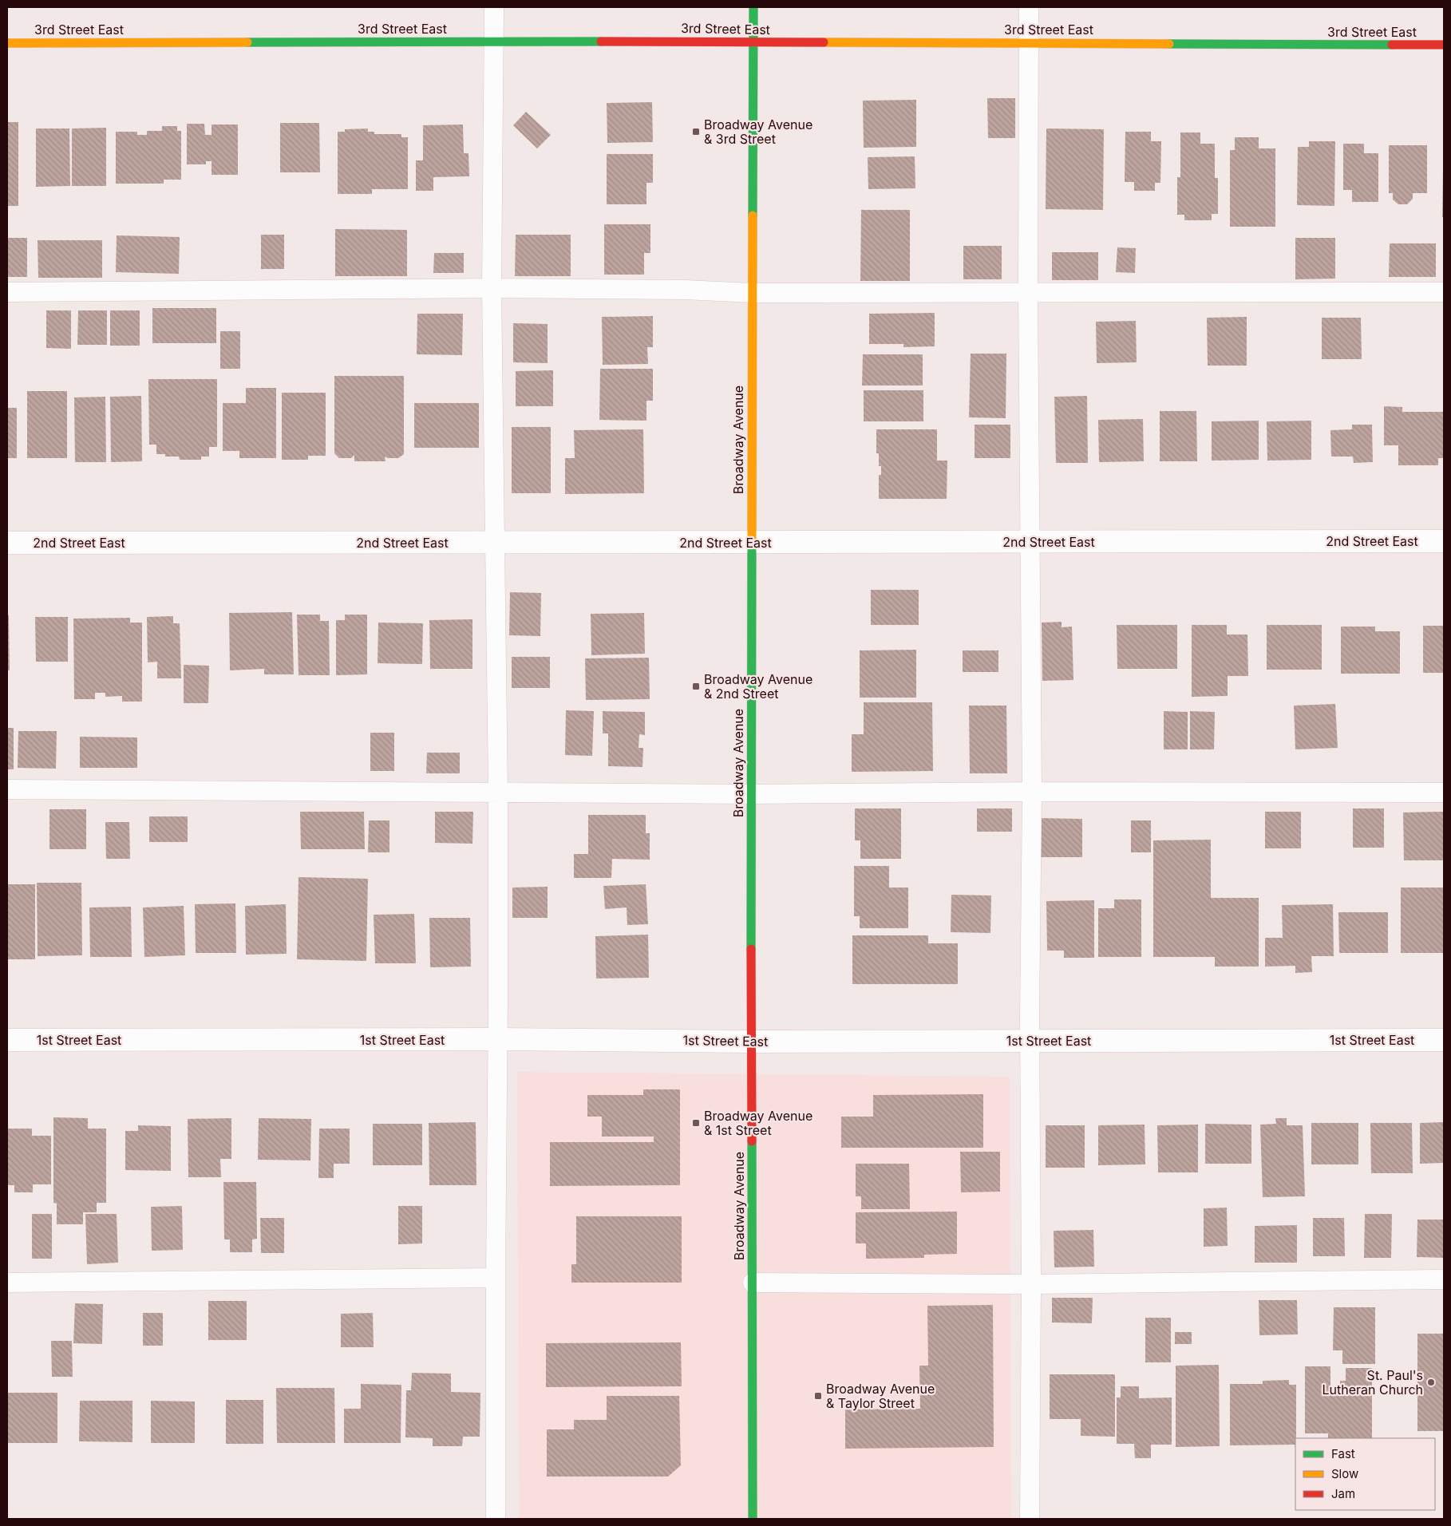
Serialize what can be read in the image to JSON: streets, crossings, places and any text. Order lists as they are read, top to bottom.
{
  "streets": {
    "main road": ["3rd Street East", "Broadway Avenue"],
    "street": ["2nd Street East", "1st Street East"]
  },
  "crossings": [
    ["3rd Street East", "Broadway Avenue"],
    ["Broadway Avenue", "2nd Street East"],
    ["Broadway Avenue", "1st Street East"]
  ],
  "places": {
    "transit": [
      "Broadway Avenue & 3rd Street",
      "Broadway Avenue & 2nd Street",
      "Broadway Avenue & 1st Street",
      "Broadway Avenue & Taylor Street"
    ],
    "other": ["St. Paul's Lutheran Church"]
  },
  "legend": ["Fast", "Slow", "Jam"]
}
